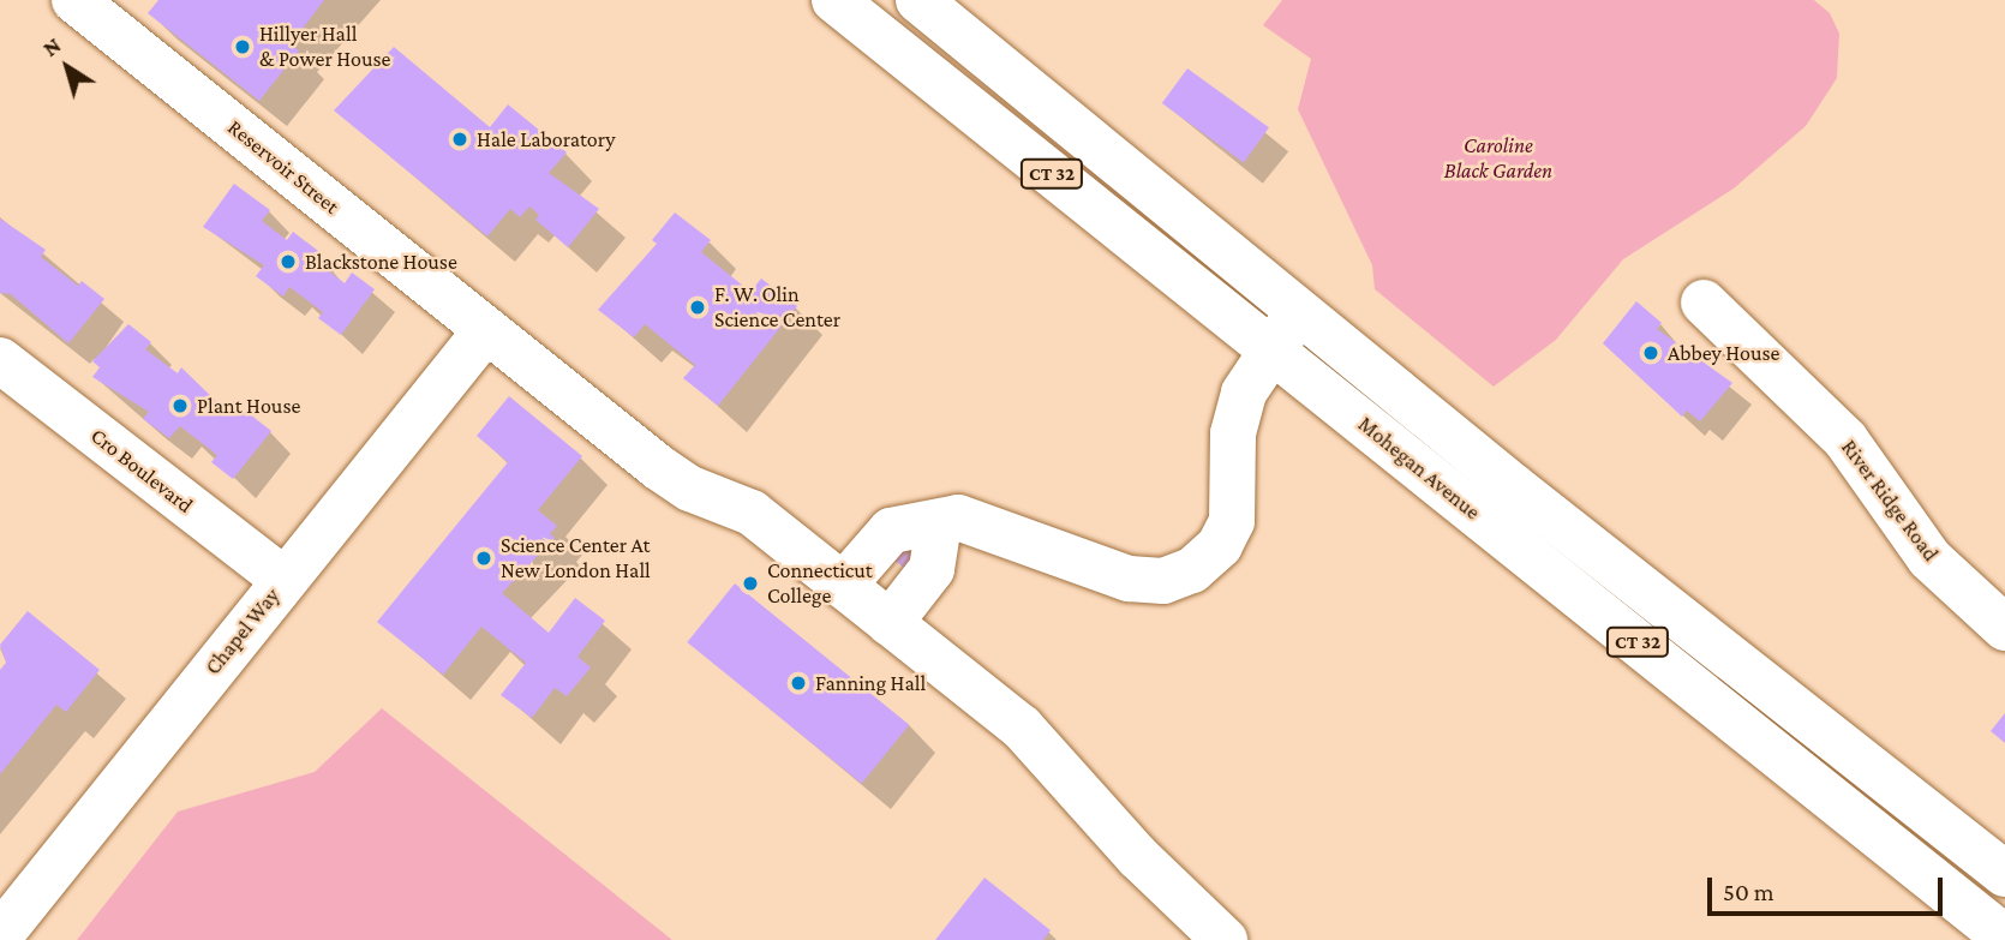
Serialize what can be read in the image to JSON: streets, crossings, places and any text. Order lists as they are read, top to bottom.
{
  "streets": {
    "main road": [
      "Reservoir Street",
      "CT 32",
      "Mohegan Avenue",
      "Cro Boulevard",
      "River Ridge Road",
      "Chapel Way"
    ]
  },
  "crossings": [
    ["Reservoir Street", "Chapel Way"],
    ["Cro Boulevard", "Chapel Way"]
  ],
  "parks": ["Caroline Black Garden"],
  "places": [
    "Hillyer Hall & Power House",
    "Hale Laboratory",
    "Blackstone House",
    "F. W. Olin Science Center",
    "Abbey House",
    "Plant House",
    "Science Center At New London Hall",
    "Connecticut College",
    "Fanning Hall"
  ],
  "scale_bar": "50 m",
  "north": "top left"
}
